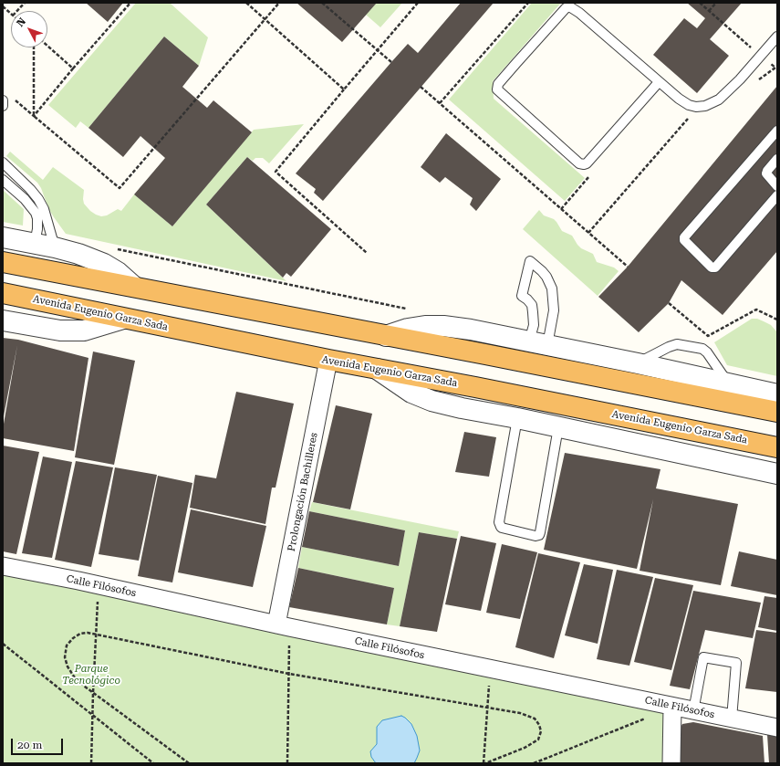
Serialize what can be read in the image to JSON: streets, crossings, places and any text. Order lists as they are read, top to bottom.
{
  "streets": {
    "highway": ["Avenida Eugenio Garza Sada"],
    "street": ["Prolongación Bachilleres", "Calle Filósofos"]
  },
  "crossings": [
    ["Avenida Eugenio Garza Sada", "Prolongación Bachilleres"],
    ["Prolongación Bachilleres", "Calle Filósofos"]
  ],
  "parks": ["Parque Tecnológico"],
  "scale_bar": "20 m",
  "north": "top left"
}
